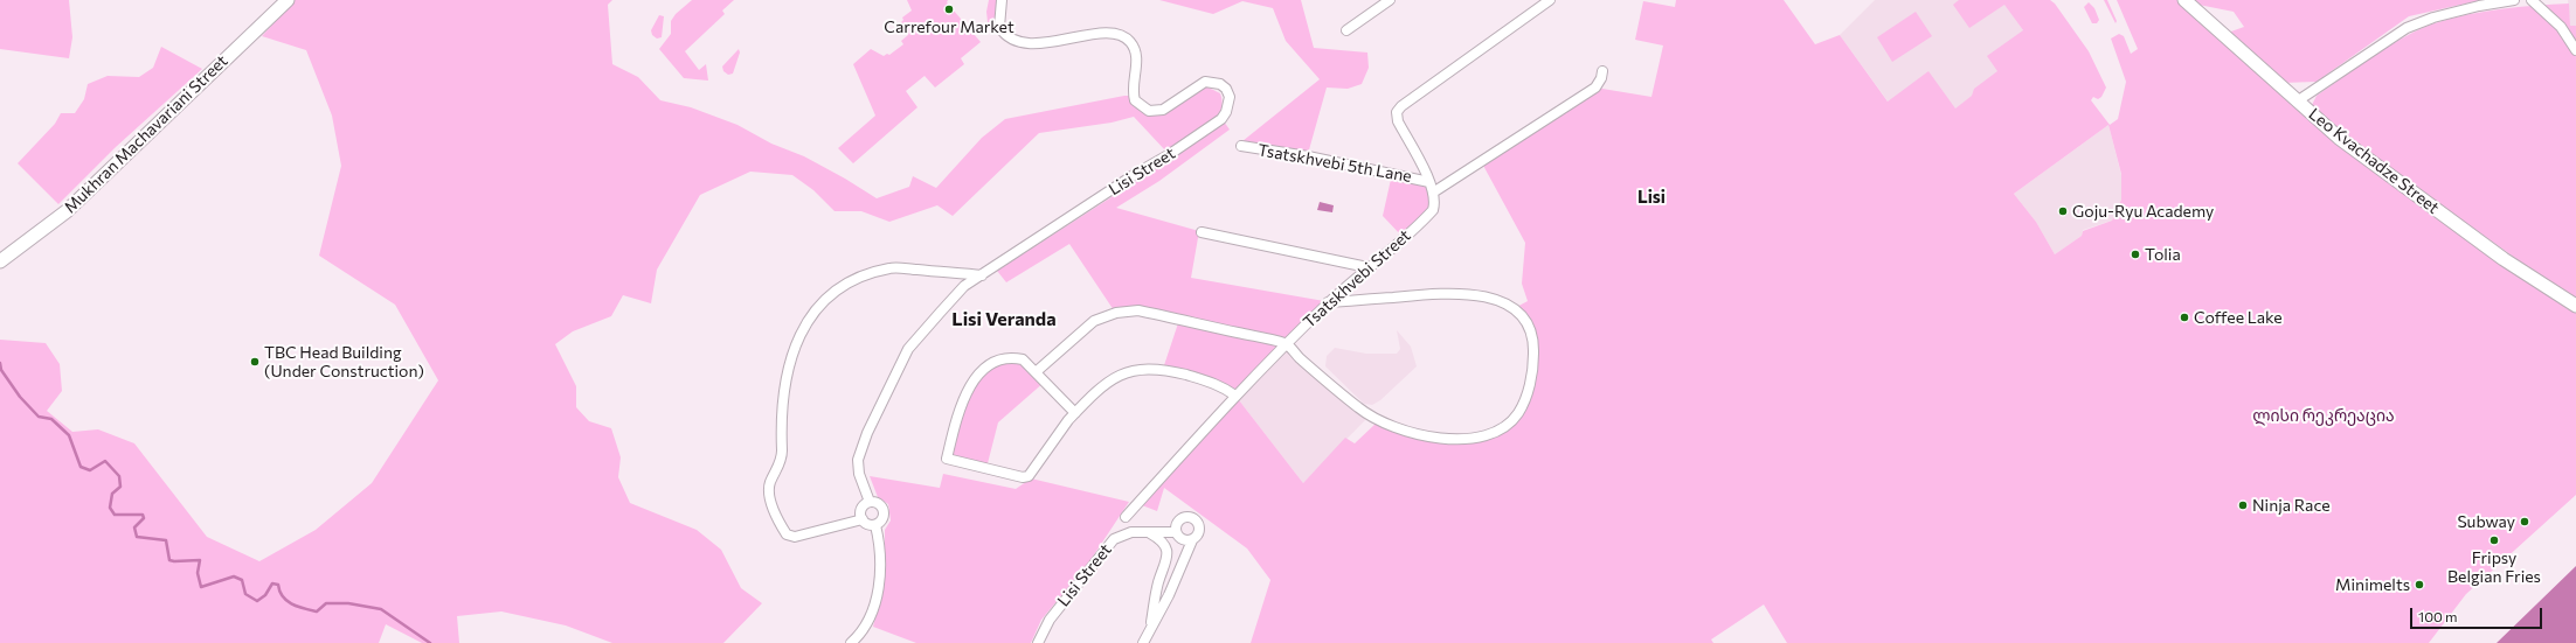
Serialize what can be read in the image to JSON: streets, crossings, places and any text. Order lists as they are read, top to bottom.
{
  "streets": {
    "main road": ["Mukhran Machavariani Street", "Leo Kvachadze Street"],
    "street": ["Tsatskhvebi 5th Lane", "Lisi Street", "Tsatskhvebi Street"]
  },
  "districts": ["Lisi", "Lisi Veranda"],
  "parks": ["ლისი რეკრეაცია"],
  "places": [
    "Carrefour Market",
    "Goju-Ryu Academy",
    "Tolia",
    "Coffee Lake",
    "TBC Head Building (Under Construction)",
    "Ninja Race",
    "Subway",
    "Fripsy Belgian Fries",
    "Minimelts"
  ],
  "scale_bar": "100 m"
}
